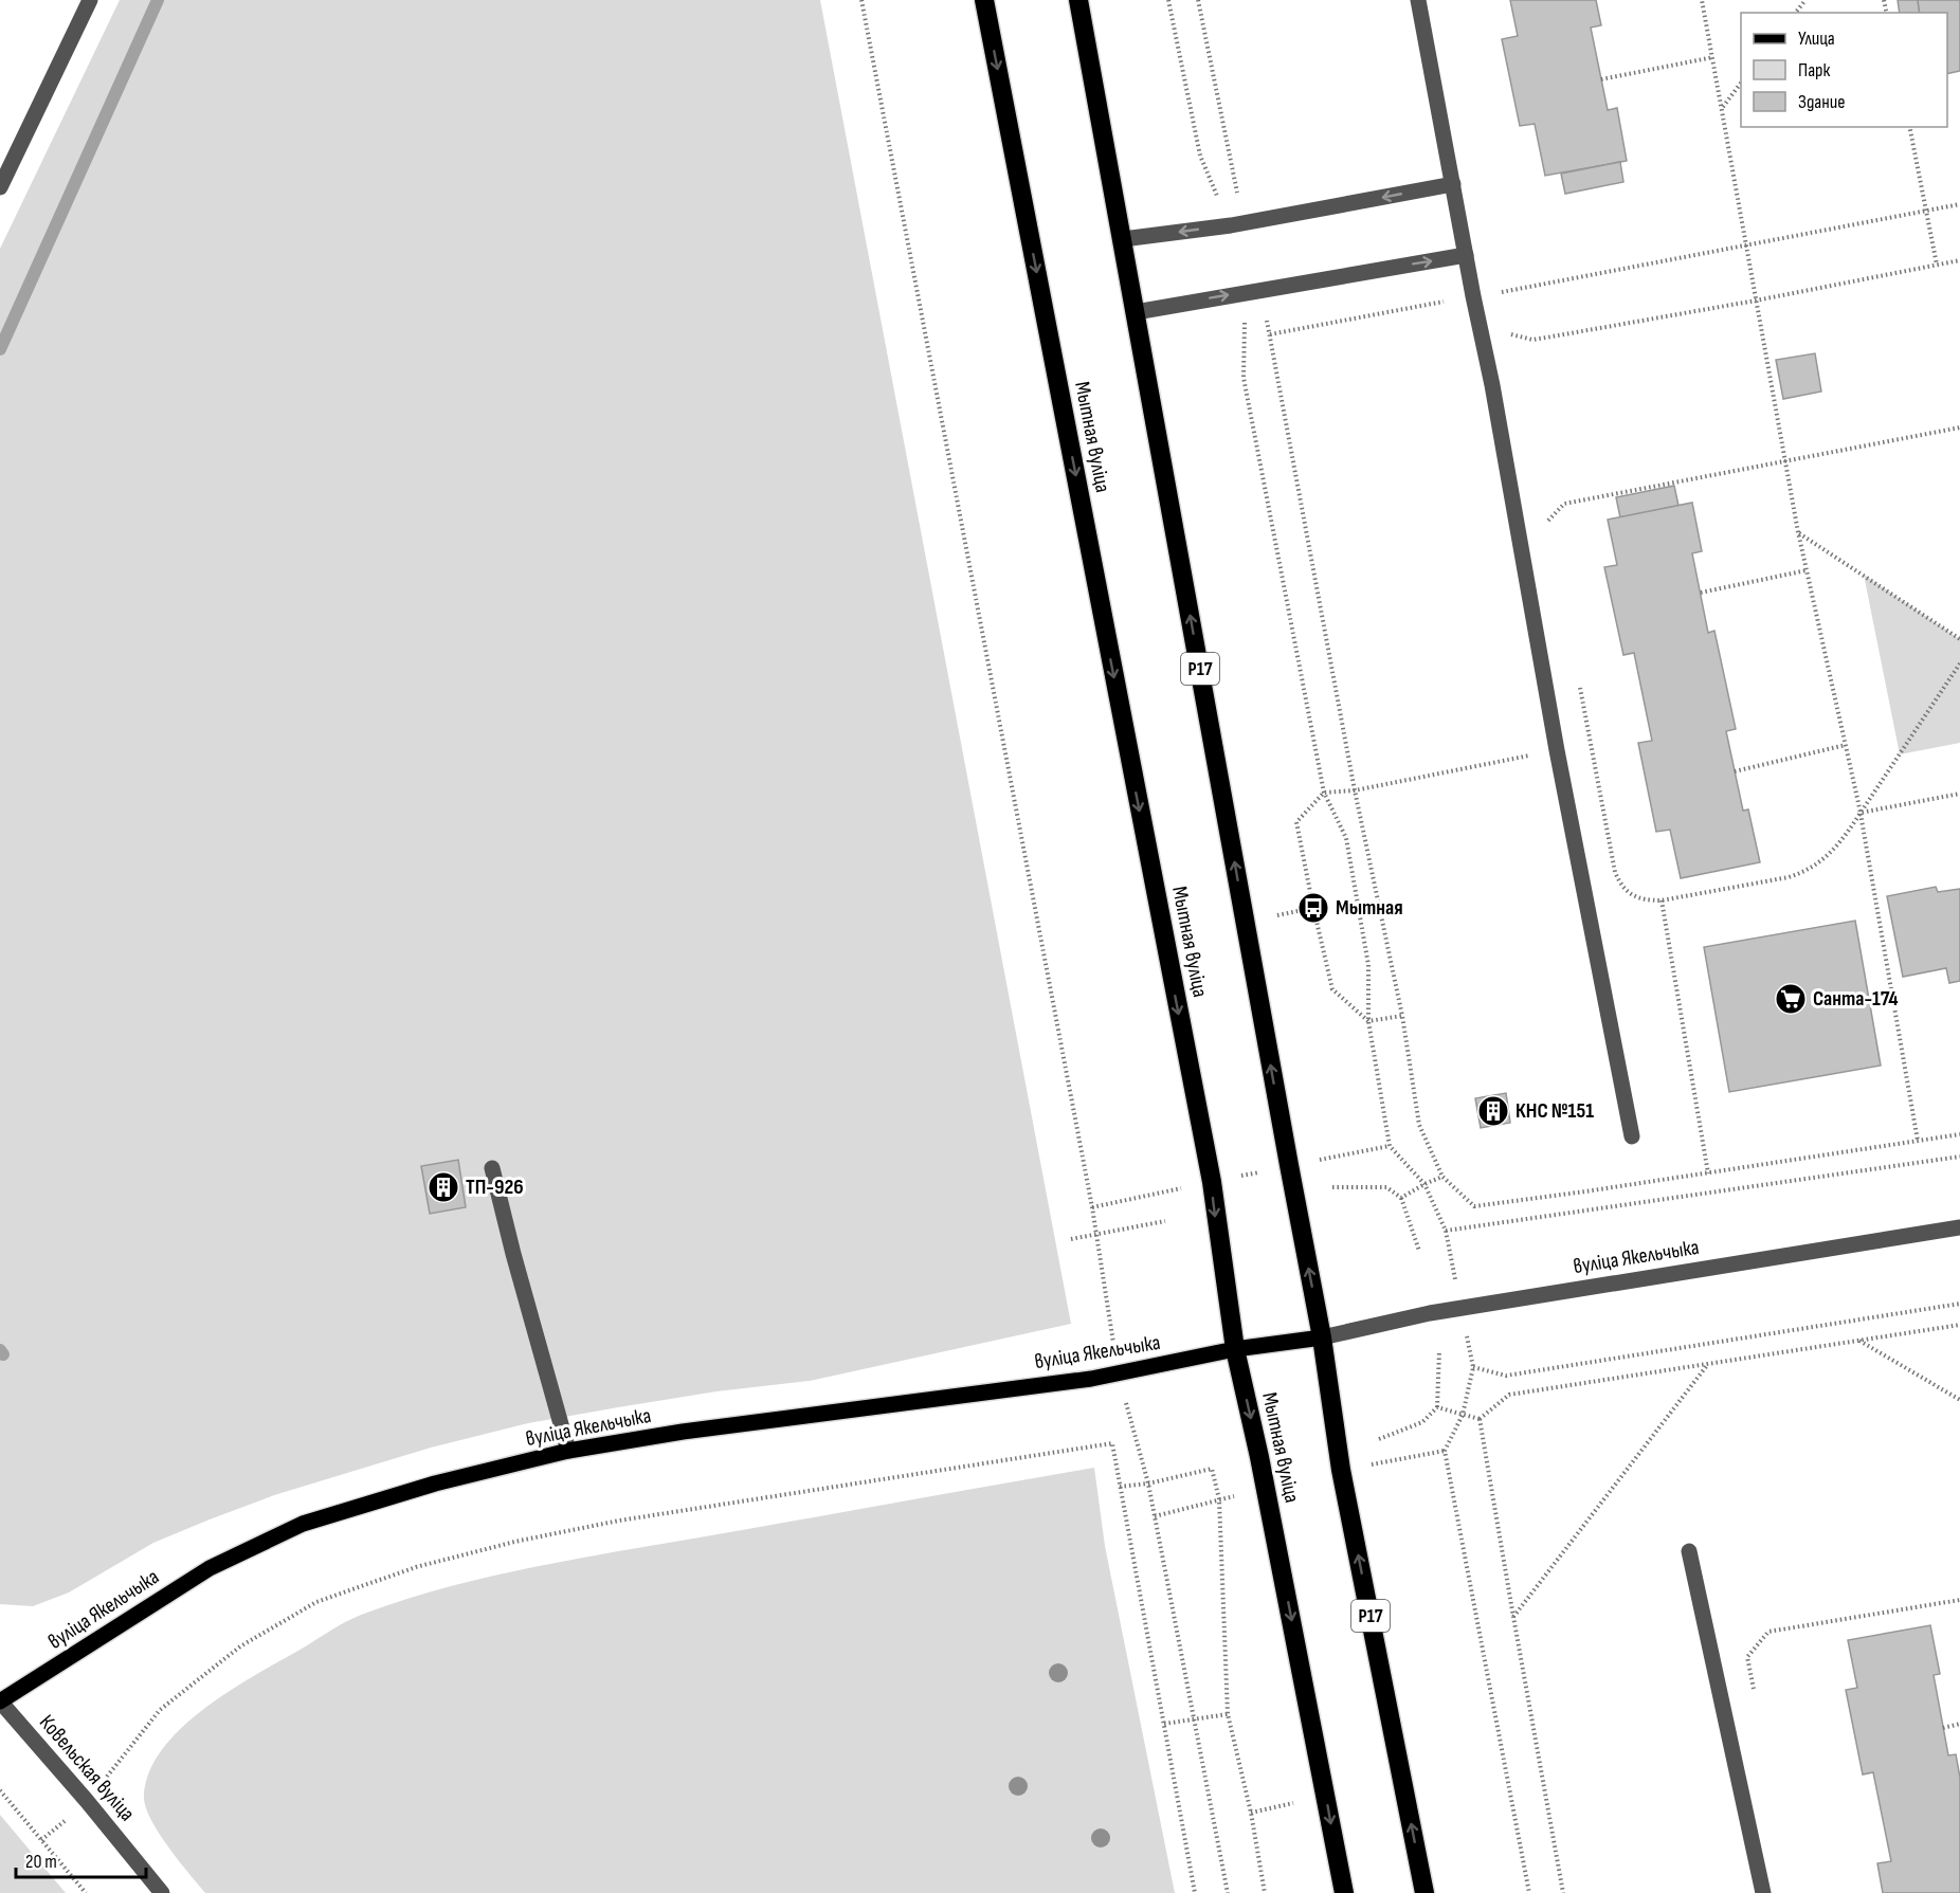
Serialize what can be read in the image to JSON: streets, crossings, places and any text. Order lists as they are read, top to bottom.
{
  "streets": {
    "highway": ["Мытная вуліца", "Р17"],
    "main road": ["вуліца Якельчыка"],
    "street": ["Ковельская вуліца"]
  },
  "crossings": [
    ["Мытная вуліца", "вуліца Якельчыка"],
    ["Р17", "вуліца Якельчыка"],
    ["вуліца Якельчыка", "Ковельская вуліца"]
  ],
  "places": {
    "bus stop": ["Мытная"],
    "supermarket": ["Санта-174"],
    "building": ["КНС №151", "ТП-926"]
  },
  "legend": ["Улица", "Парк", "Здание"],
  "scale_bar": "20 m"
}
